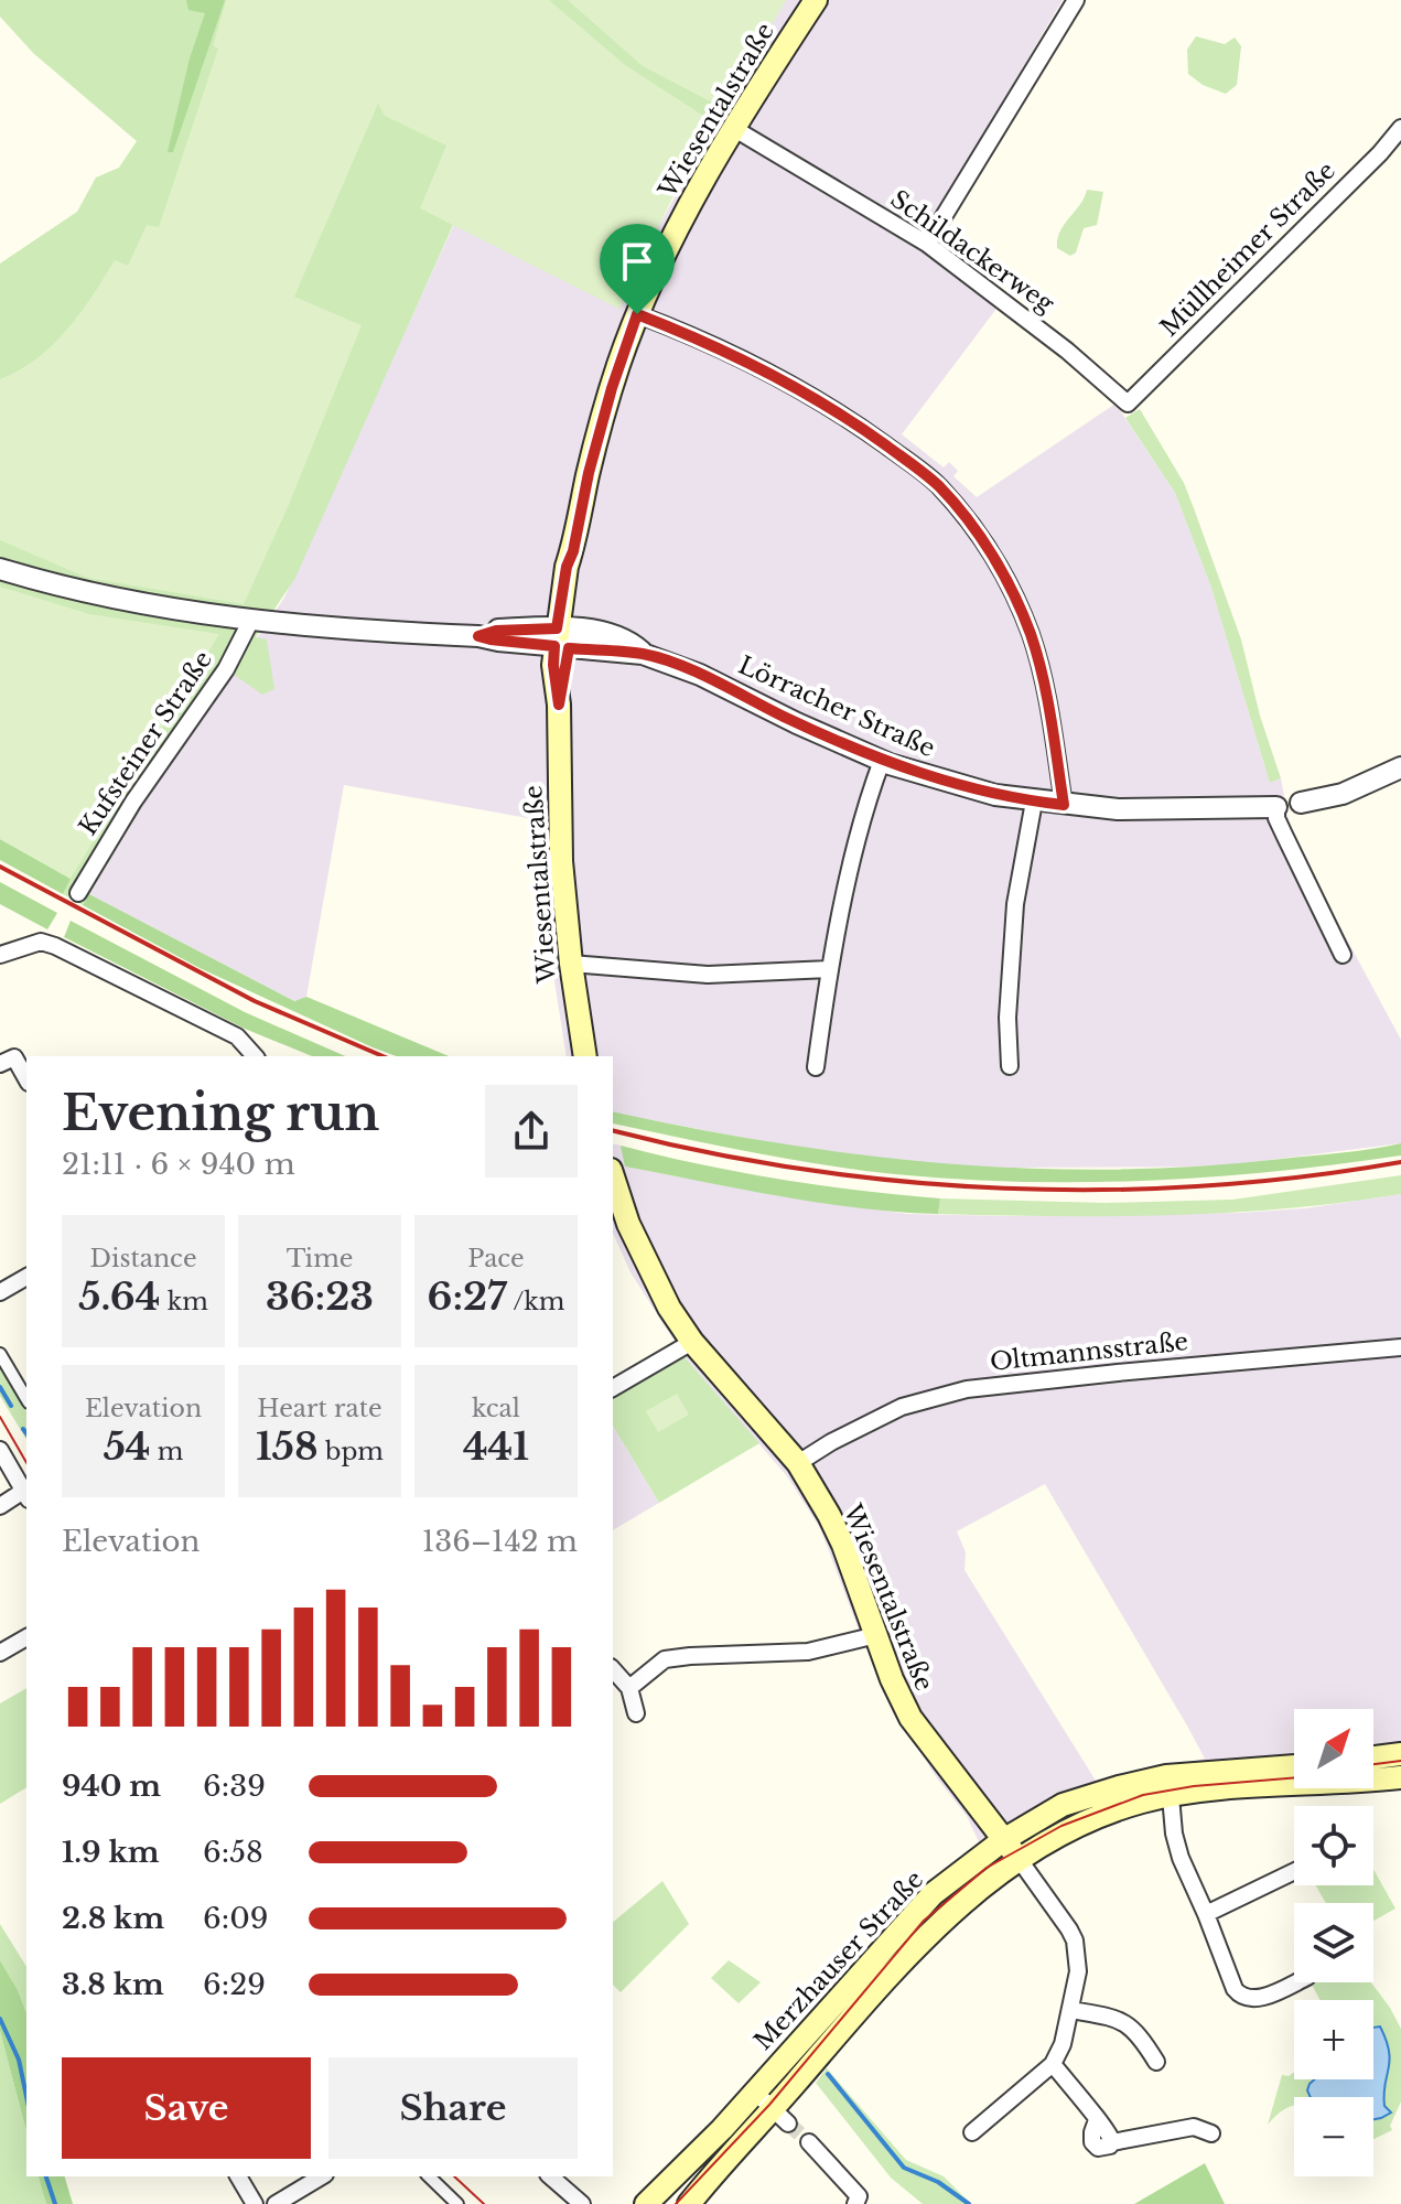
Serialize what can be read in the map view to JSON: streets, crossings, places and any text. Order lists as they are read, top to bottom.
{
  "streets": {
    "main road": ["Wiesentalstraße", "Merzhauser Straße"],
    "street": [
      "Müllheimer Straße",
      "Schildackerweg",
      "Lörracher Straße",
      "Kufsteiner Straße",
      "Oltmannsstraße"
    ]
  },
  "crossings": [
    ["Wiesentalstraße", "Schildackerweg"],
    ["Wiesentalstraße", "Lörracher Straße"],
    ["Wiesentalstraße", "Oltmannsstraße"],
    ["Wiesentalstraße", "Merzhauser Straße"],
    ["Müllheimer Straße", "Schildackerweg"],
    ["Lörracher Straße", "Kufsteiner Straße"]
  ],
  "north": "top right",
  "page": {
    "heading": ["Evening run", "21:11 · 6 × 940 m"],
    "stats": [
      ["Distance", "5.64 km"],
      ["Time", "36:23"],
      ["Pace", "6:27 /km"],
      ["Elevation", "54 m"],
      ["Heart rate", "158 bpm"],
      ["kcal", "441"]
    ],
    "chart": ["Elevation", "136–142 m"],
    "map_buttons": ["+", "−"],
    "list": [
      {
        "name": "940 m",
        "note": "6:39"
      },
      {
        "name": "1.9 km",
        "note": "6:58"
      },
      {
        "name": "2.8 km",
        "note": "6:09"
      },
      {
        "name": "3.8 km",
        "note": "6:29"
      }
    ],
    "buttons": ["Save", "Share"]
  }
}
